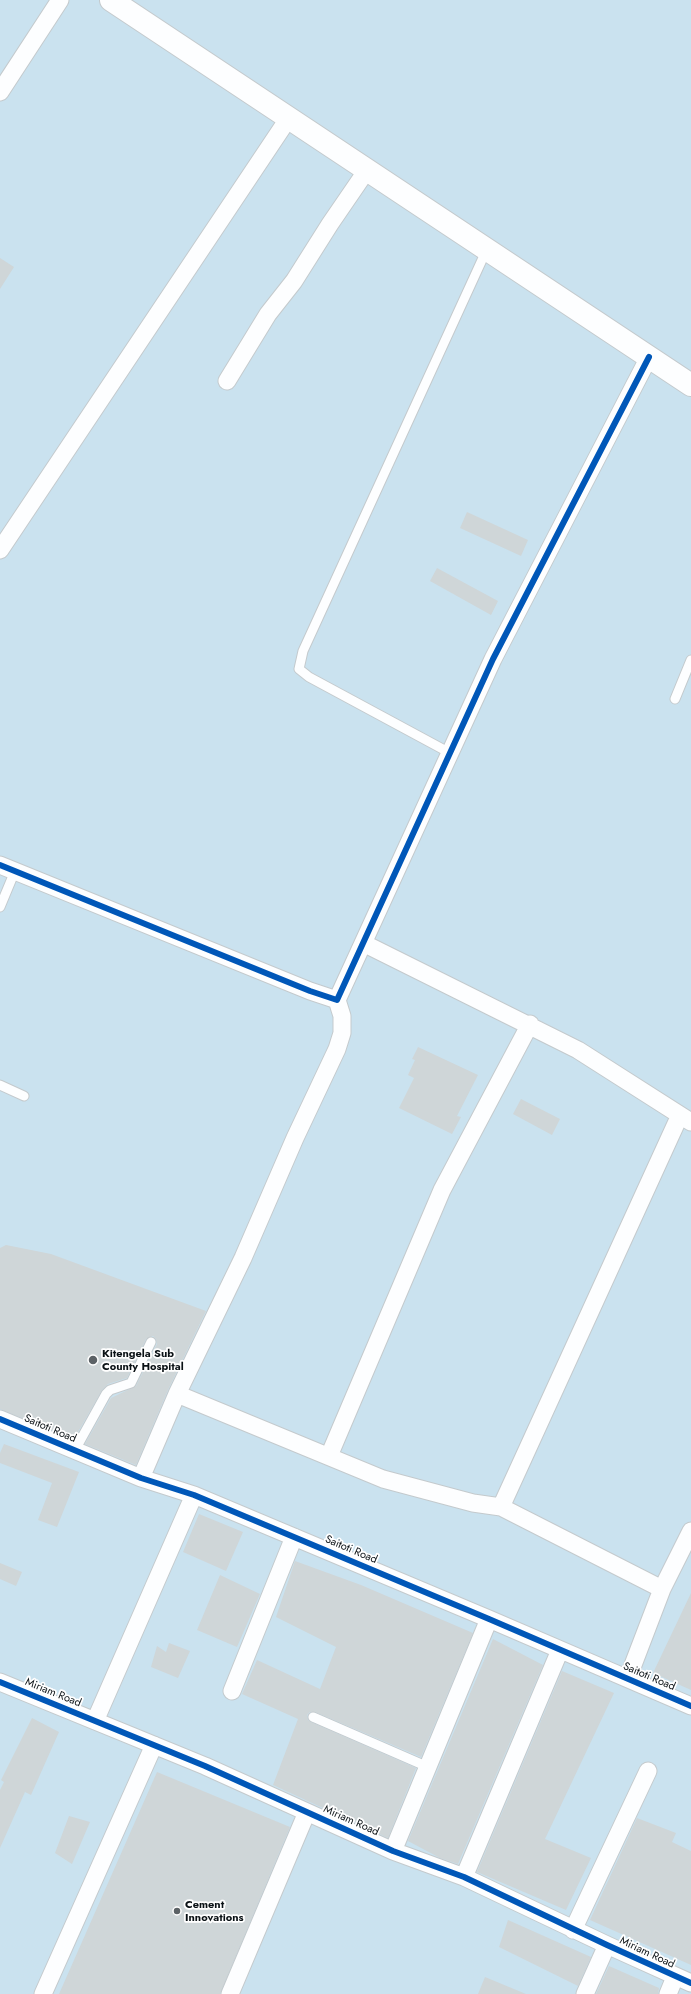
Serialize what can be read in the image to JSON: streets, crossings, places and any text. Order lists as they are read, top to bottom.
{
  "streets": {
    "street": ["Saitoti Road", "Miriam Road"]
  },
  "places": ["Kitengela Sub County Hospital", "Cement Innovations"]
}
